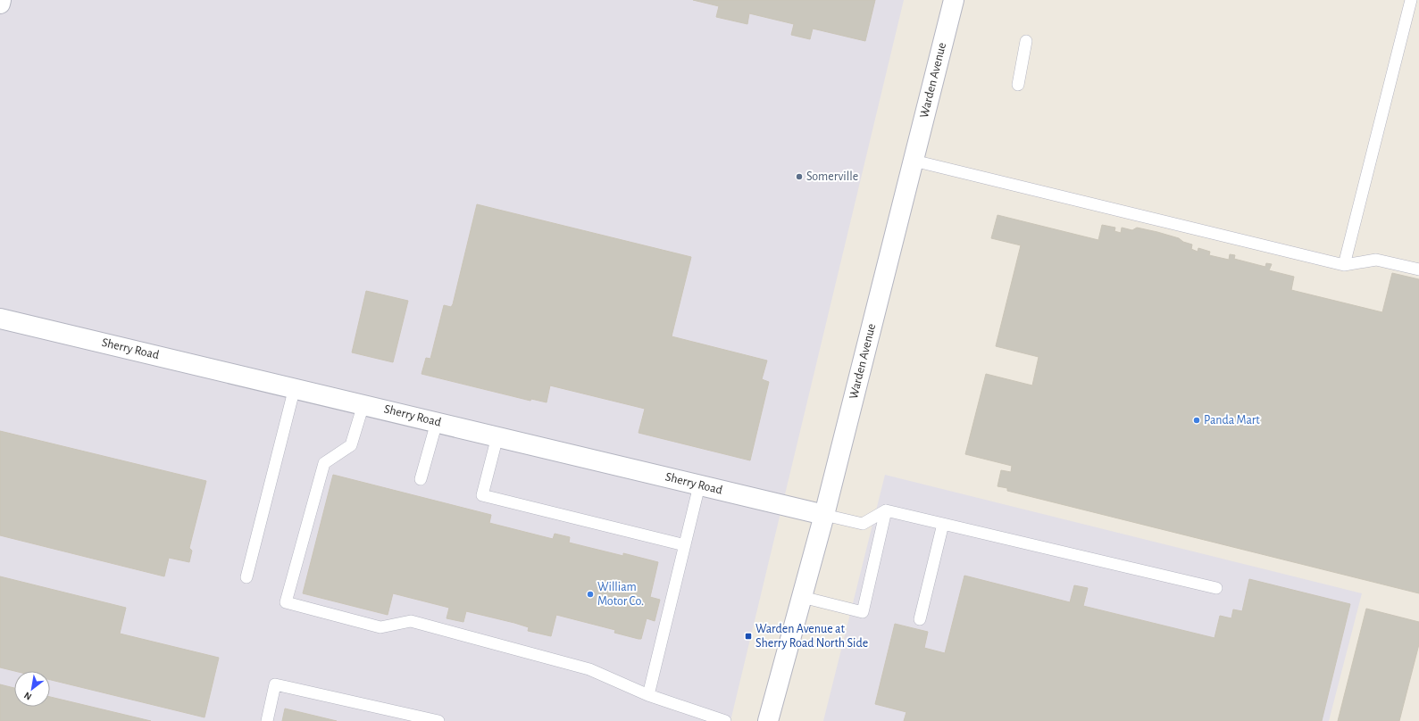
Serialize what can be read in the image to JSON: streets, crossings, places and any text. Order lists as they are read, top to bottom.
{
  "streets": {
    "street": ["Warden Avenue", "Sherry Road"]
  },
  "crossings": [
    ["Warden Avenue", "Sherry Road"]
  ],
  "places": {
    "other": ["Somerville", "Panda Mart", "William Motor Co."],
    "transit": ["Warden Avenue at Sherry Road North Side"]
  },
  "north": "bottom left"
}
